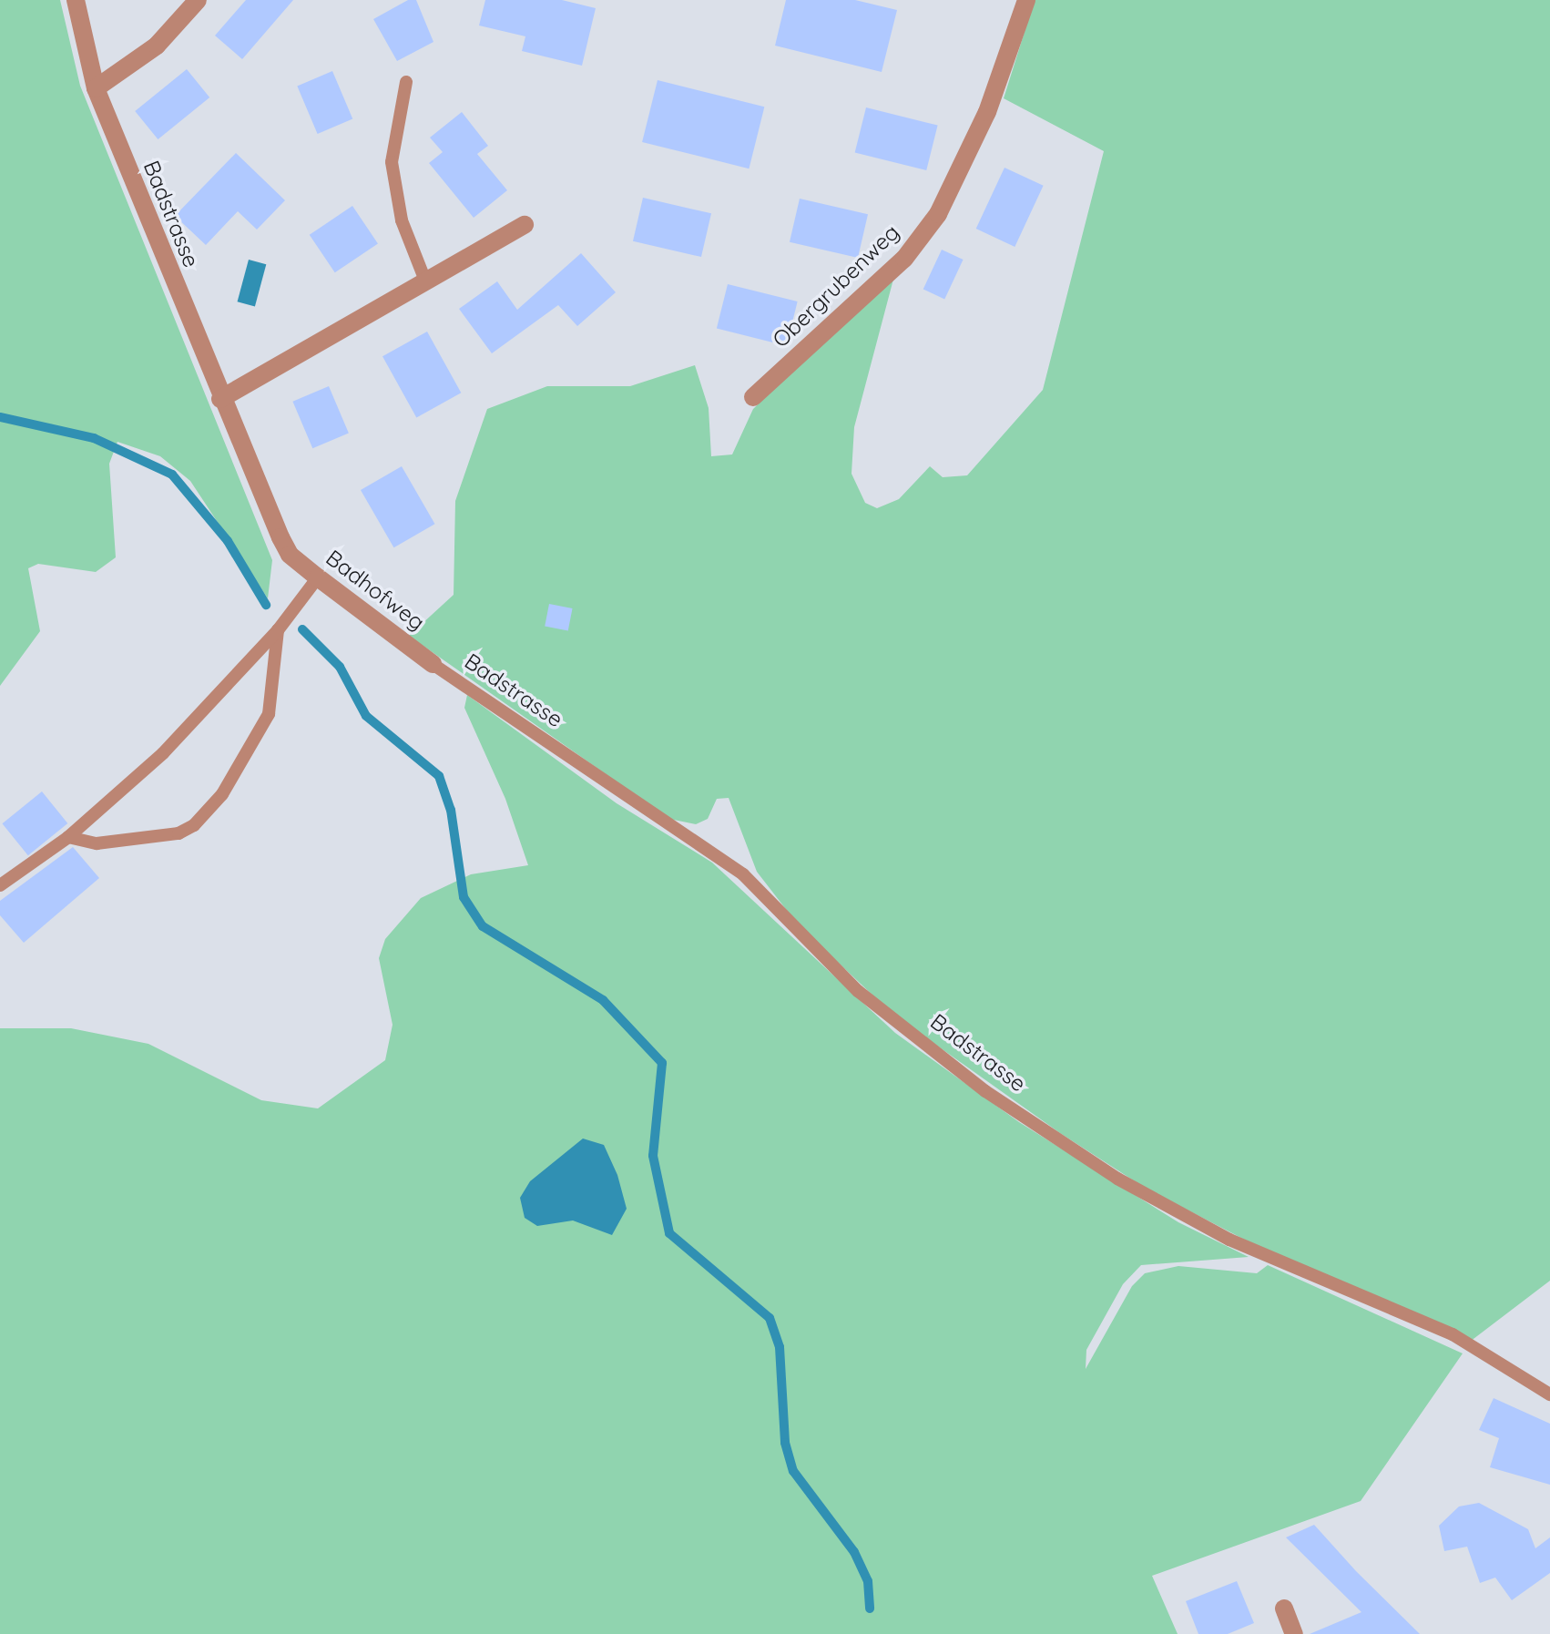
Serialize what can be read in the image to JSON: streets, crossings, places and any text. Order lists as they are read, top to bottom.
{
  "streets": {
    "street": ["Badstrasse", "Obergrubenweg", "Badhofweg"]
  },
  "crossings": [
    ["Badstrasse", "Badhofweg"]
  ]
}
